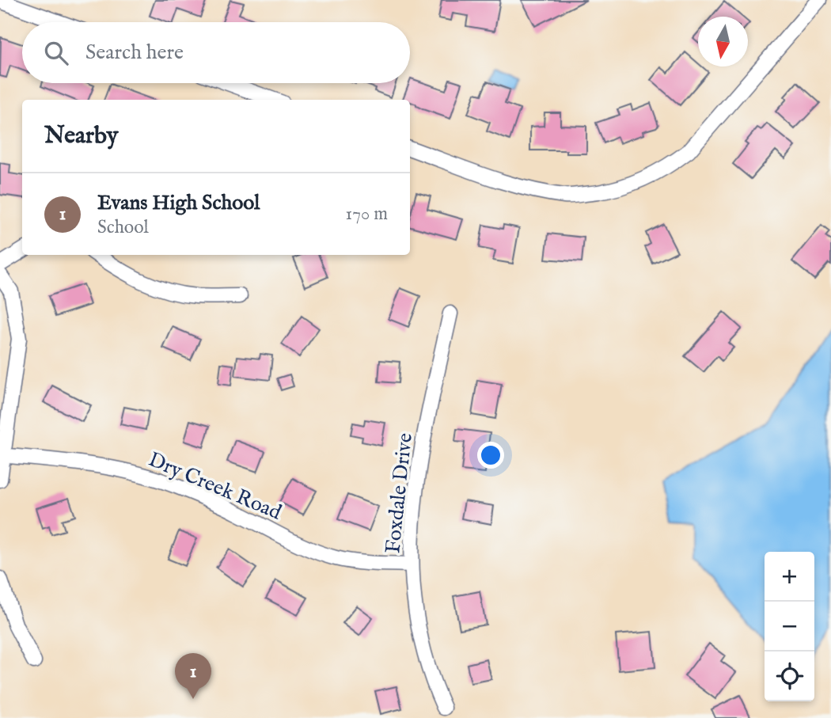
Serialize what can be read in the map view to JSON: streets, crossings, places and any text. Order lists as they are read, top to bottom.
{
  "streets": {
    "street": ["Dry Creek Road", "Foxdale Drive"]
  },
  "crossings": [
    ["Dry Creek Road", "Foxdale Drive"]
  ],
  "north": "bottom",
  "page": {
    "search": "Search here",
    "heading": "Nearby",
    "list": [
      {
        "mark": "1",
        "name": "Evans High School",
        "note": "School",
        "value": "170 m"
      }
    ],
    "map_buttons": ["+", "−"],
    "pins": "1"
  }
}
